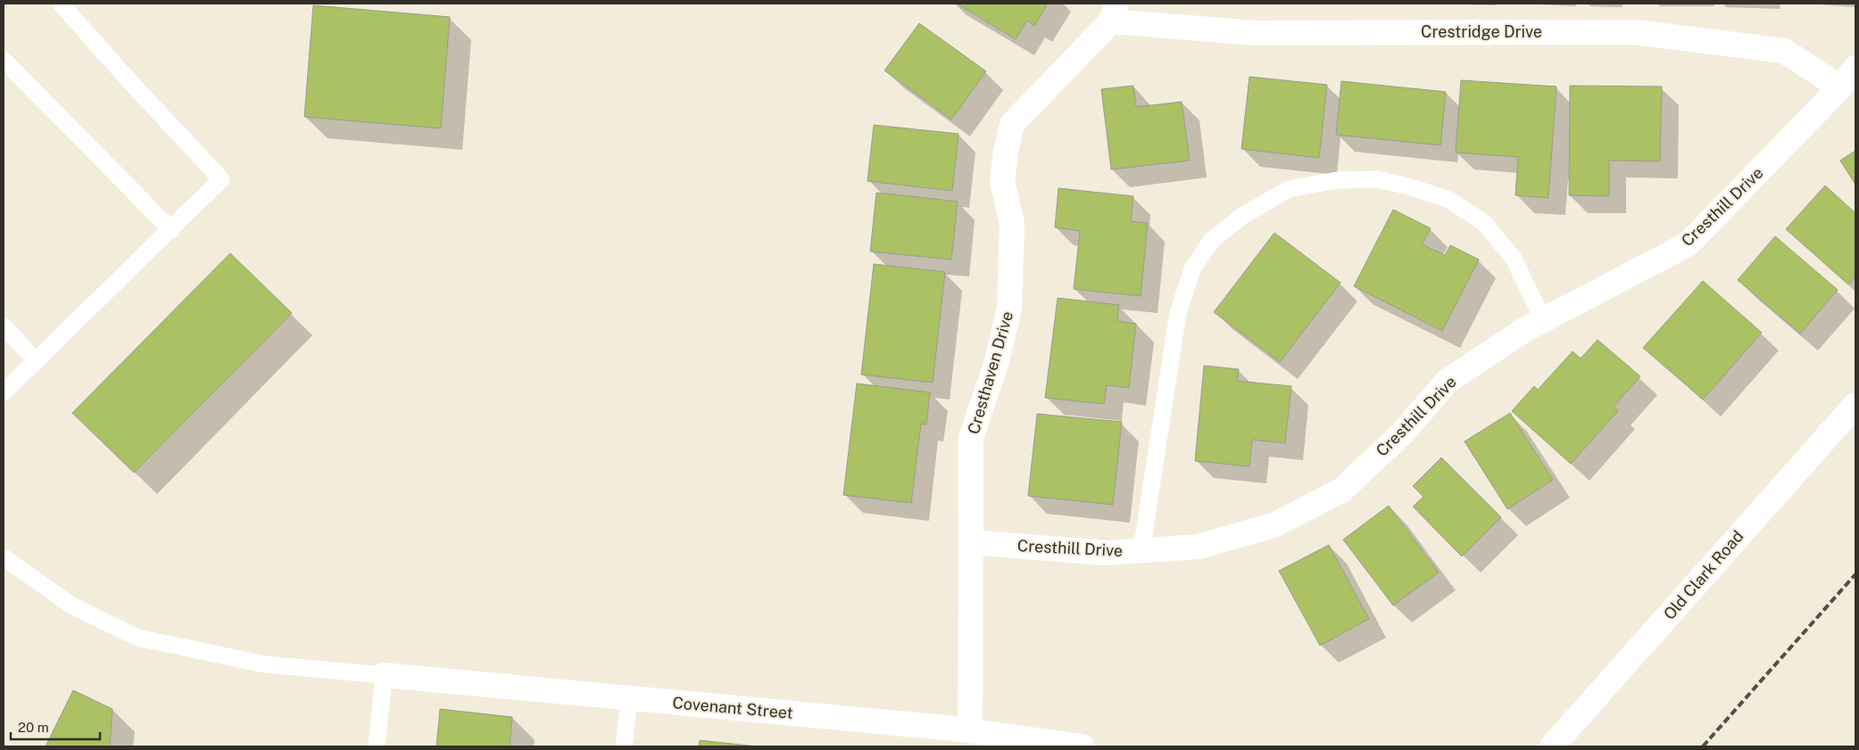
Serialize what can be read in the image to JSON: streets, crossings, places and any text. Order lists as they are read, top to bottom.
{
  "streets": {
    "street": [
      "Crestridge Drive",
      "Cresthill Drive",
      "Cresthaven Drive",
      "Old Clark Road",
      "Covenant Street"
    ]
  },
  "crossings": [
    ["Crestridge Drive", "Cresthill Drive"],
    ["Crestridge Drive", "Cresthaven Drive"],
    ["Cresthill Drive", "Cresthaven Drive"],
    ["Cresthaven Drive", "Covenant Street"]
  ],
  "scale_bar": "20 m"
}
